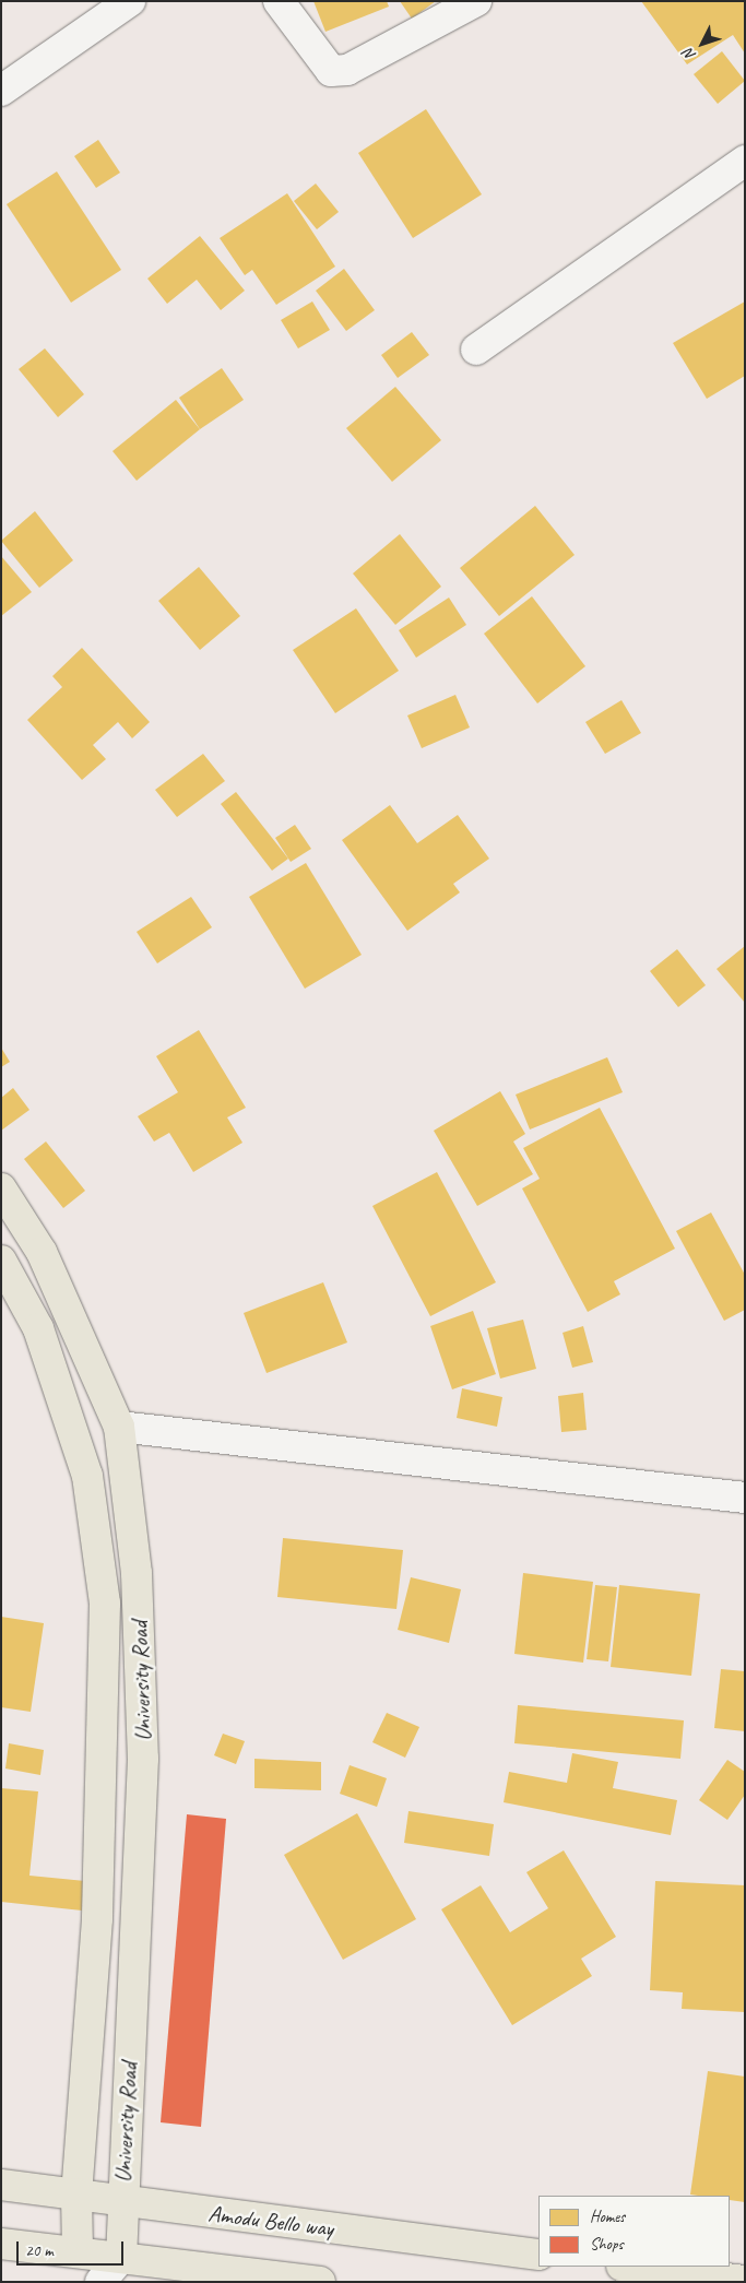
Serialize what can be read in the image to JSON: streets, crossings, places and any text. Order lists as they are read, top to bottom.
{
  "streets": {
    "main road": ["University Road", "Amodu Bello way"]
  },
  "crossings": [
    ["University Road", "Amodu Bello way"]
  ],
  "legend": ["Homes", "Shops"],
  "scale_bar": "20 m",
  "north": "bottom left"
}
